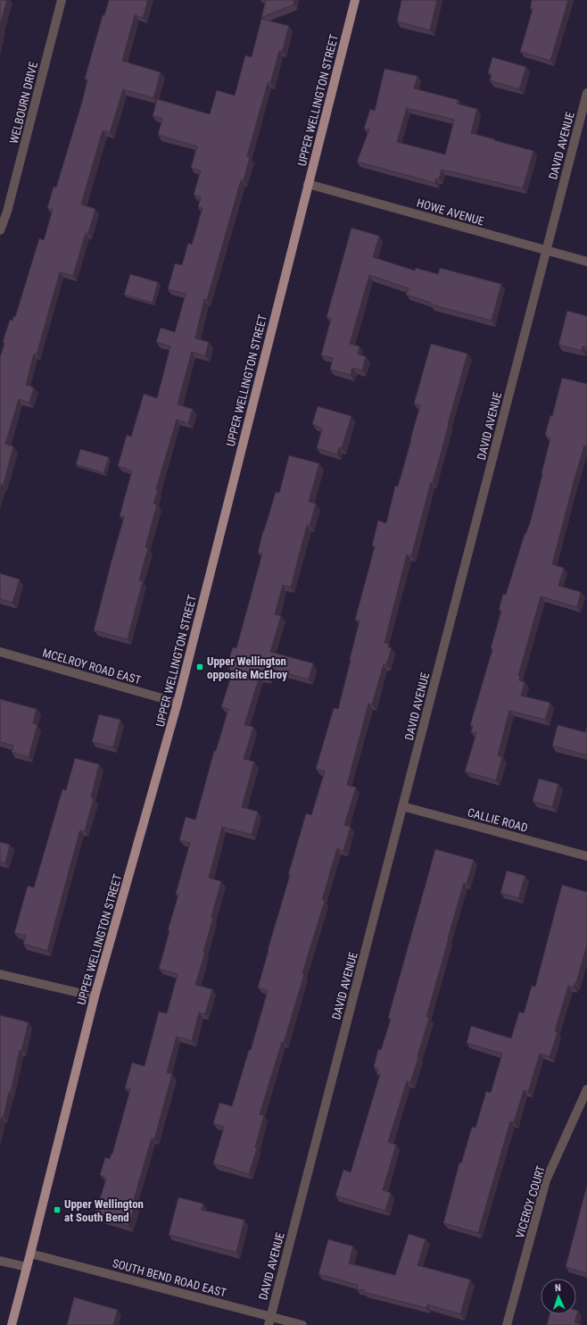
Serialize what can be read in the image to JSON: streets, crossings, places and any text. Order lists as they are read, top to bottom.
{
  "streets": {
    "main road": ["UPPER WELLINGTON STREET"],
    "street": [
      "WELBOURN DRIVE",
      "DAVID AVENUE",
      "HOWE AVENUE",
      "MCELROY ROAD EAST",
      "CALLIE ROAD",
      "VICEROY COURT",
      "SOUTH BEND ROAD EAST"
    ]
  },
  "crossings": [
    ["UPPER WELLINGTON STREET", "HOWE AVENUE"],
    ["UPPER WELLINGTON STREET", "MCELROY ROAD EAST"],
    ["UPPER WELLINGTON STREET", "SOUTH BEND ROAD EAST"],
    ["DAVID AVENUE", "HOWE AVENUE"],
    ["DAVID AVENUE", "CALLIE ROAD"],
    ["DAVID AVENUE", "SOUTH BEND ROAD EAST"]
  ],
  "places": {
    "transit": ["Upper Wellington opposite McElroy", "Upper Wellington at South Bend"]
  },
  "north": "top"
}
